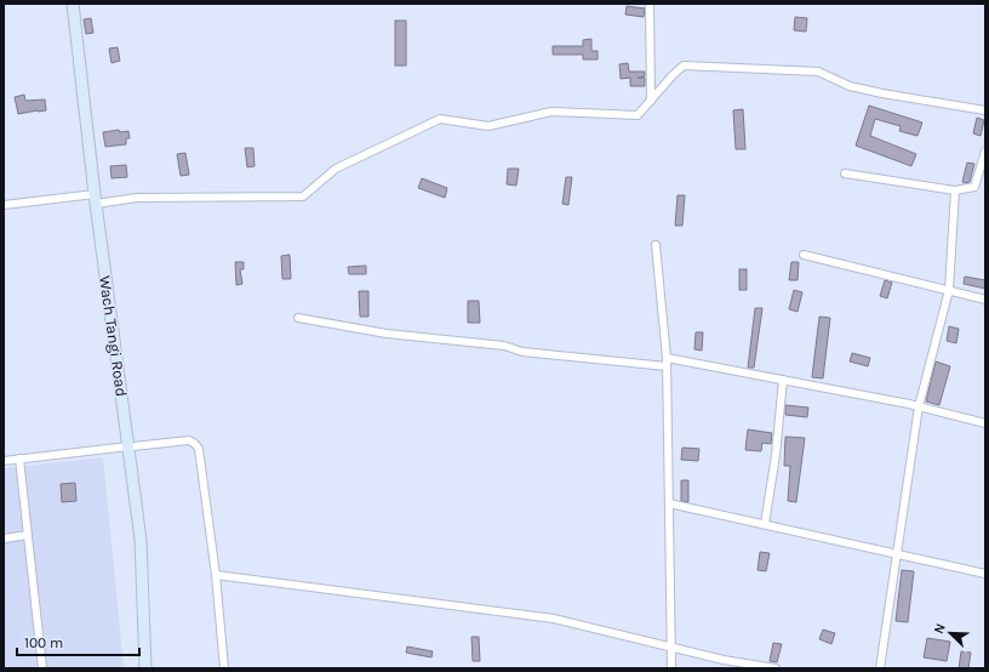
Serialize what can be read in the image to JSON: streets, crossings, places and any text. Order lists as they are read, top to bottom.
{
  "streets": {
    "main road": ["Wach Tangi Road"]
  },
  "scale_bar": "100 m",
  "north": "top left"
}
